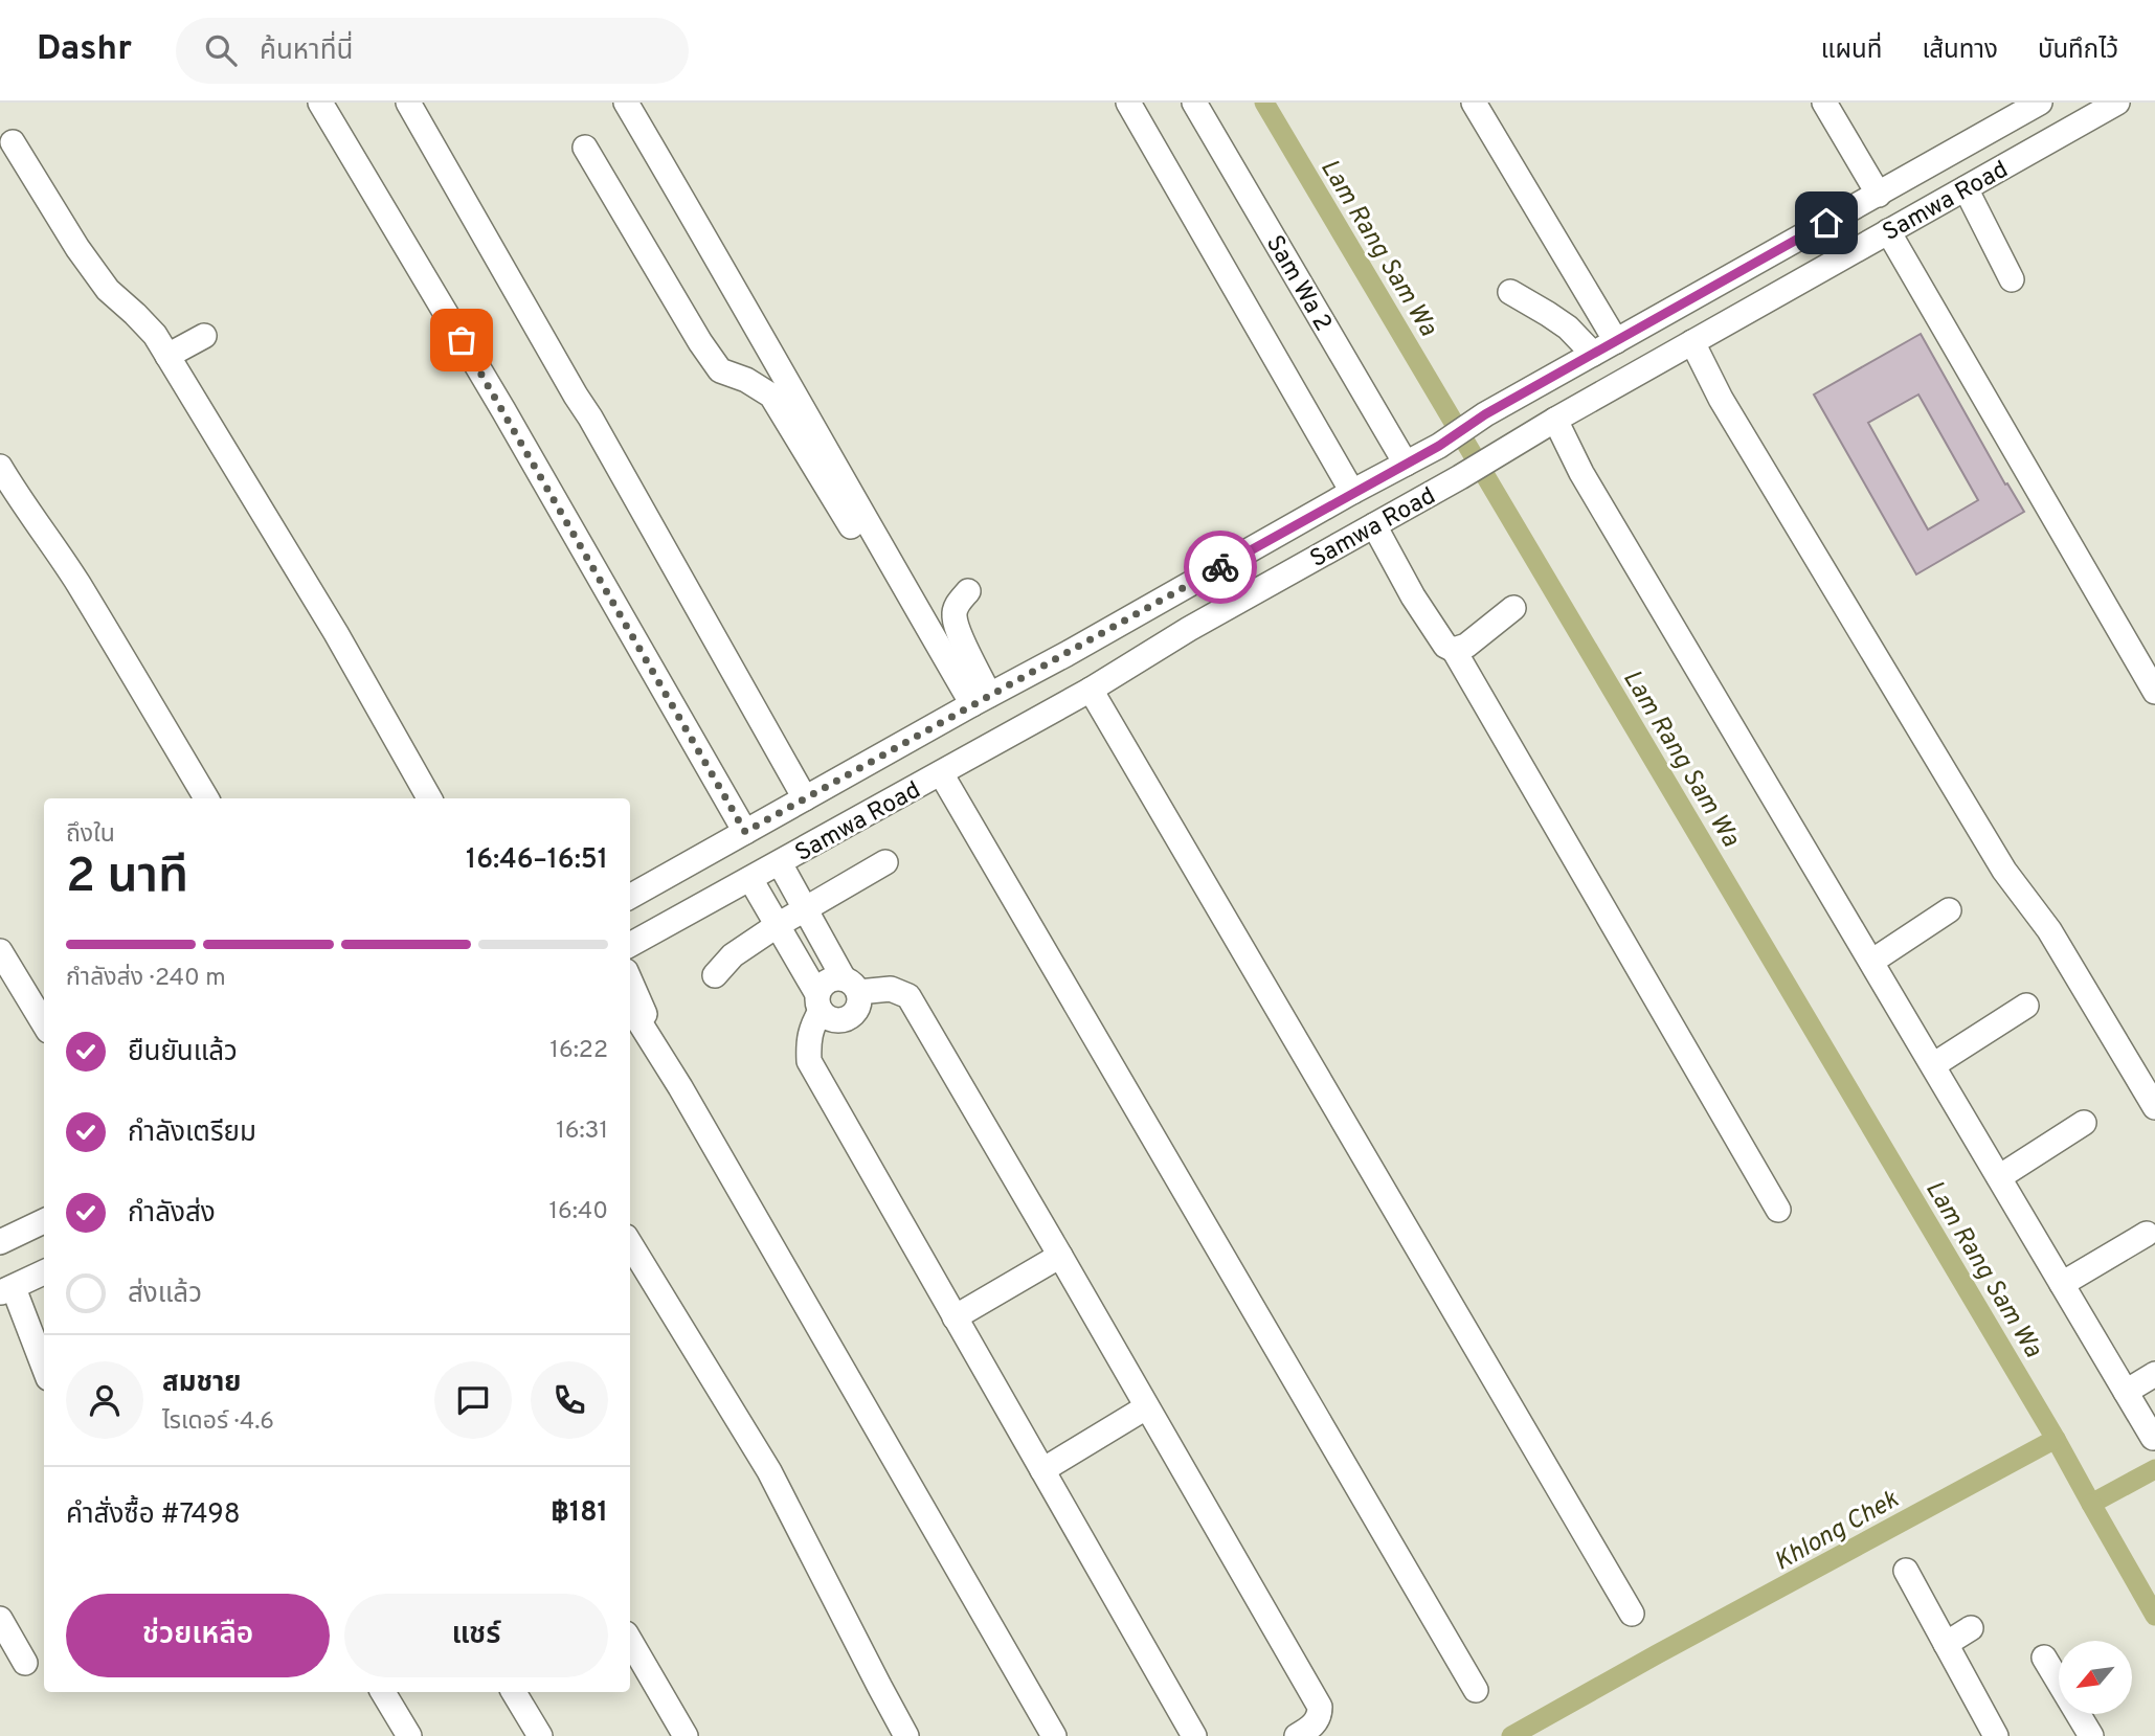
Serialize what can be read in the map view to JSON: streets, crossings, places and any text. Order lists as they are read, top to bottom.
{
  "streets": {
    "street": ["Samwa Road", "Sam Wa 2"]
  },
  "crossings": [
    ["Samwa Road", "Sam Wa 2"]
  ],
  "water": ["Lam Rang Sam Wa", "Khlong Chek"],
  "north": "bottom left",
  "page": {
    "header": "Dashr",
    "search": "ค้นหาที่นี่",
    "nav": ["แผนที่", "เส้นทาง", "บันทึกไว้"],
    "heading": ["2 นาที", "ถึงใน", "16:46–16:51"],
    "panel": [
      "สมชาย",
      "ไรเดอร์ · 4.6",
      "คำสั่งซื้อ #7498",
      "฿181"
    ],
    "bar": "กำลังส่ง · 240 m",
    "list": [
      ["ยืนยันแล้ว", "16:22"],
      ["กำลังเตรียม", "16:31"],
      ["กำลังส่ง", "16:40"],
      "ส่งแล้ว"
    ],
    "buttons": ["ช่วยเหลือ", "แชร์"]
  }
}
